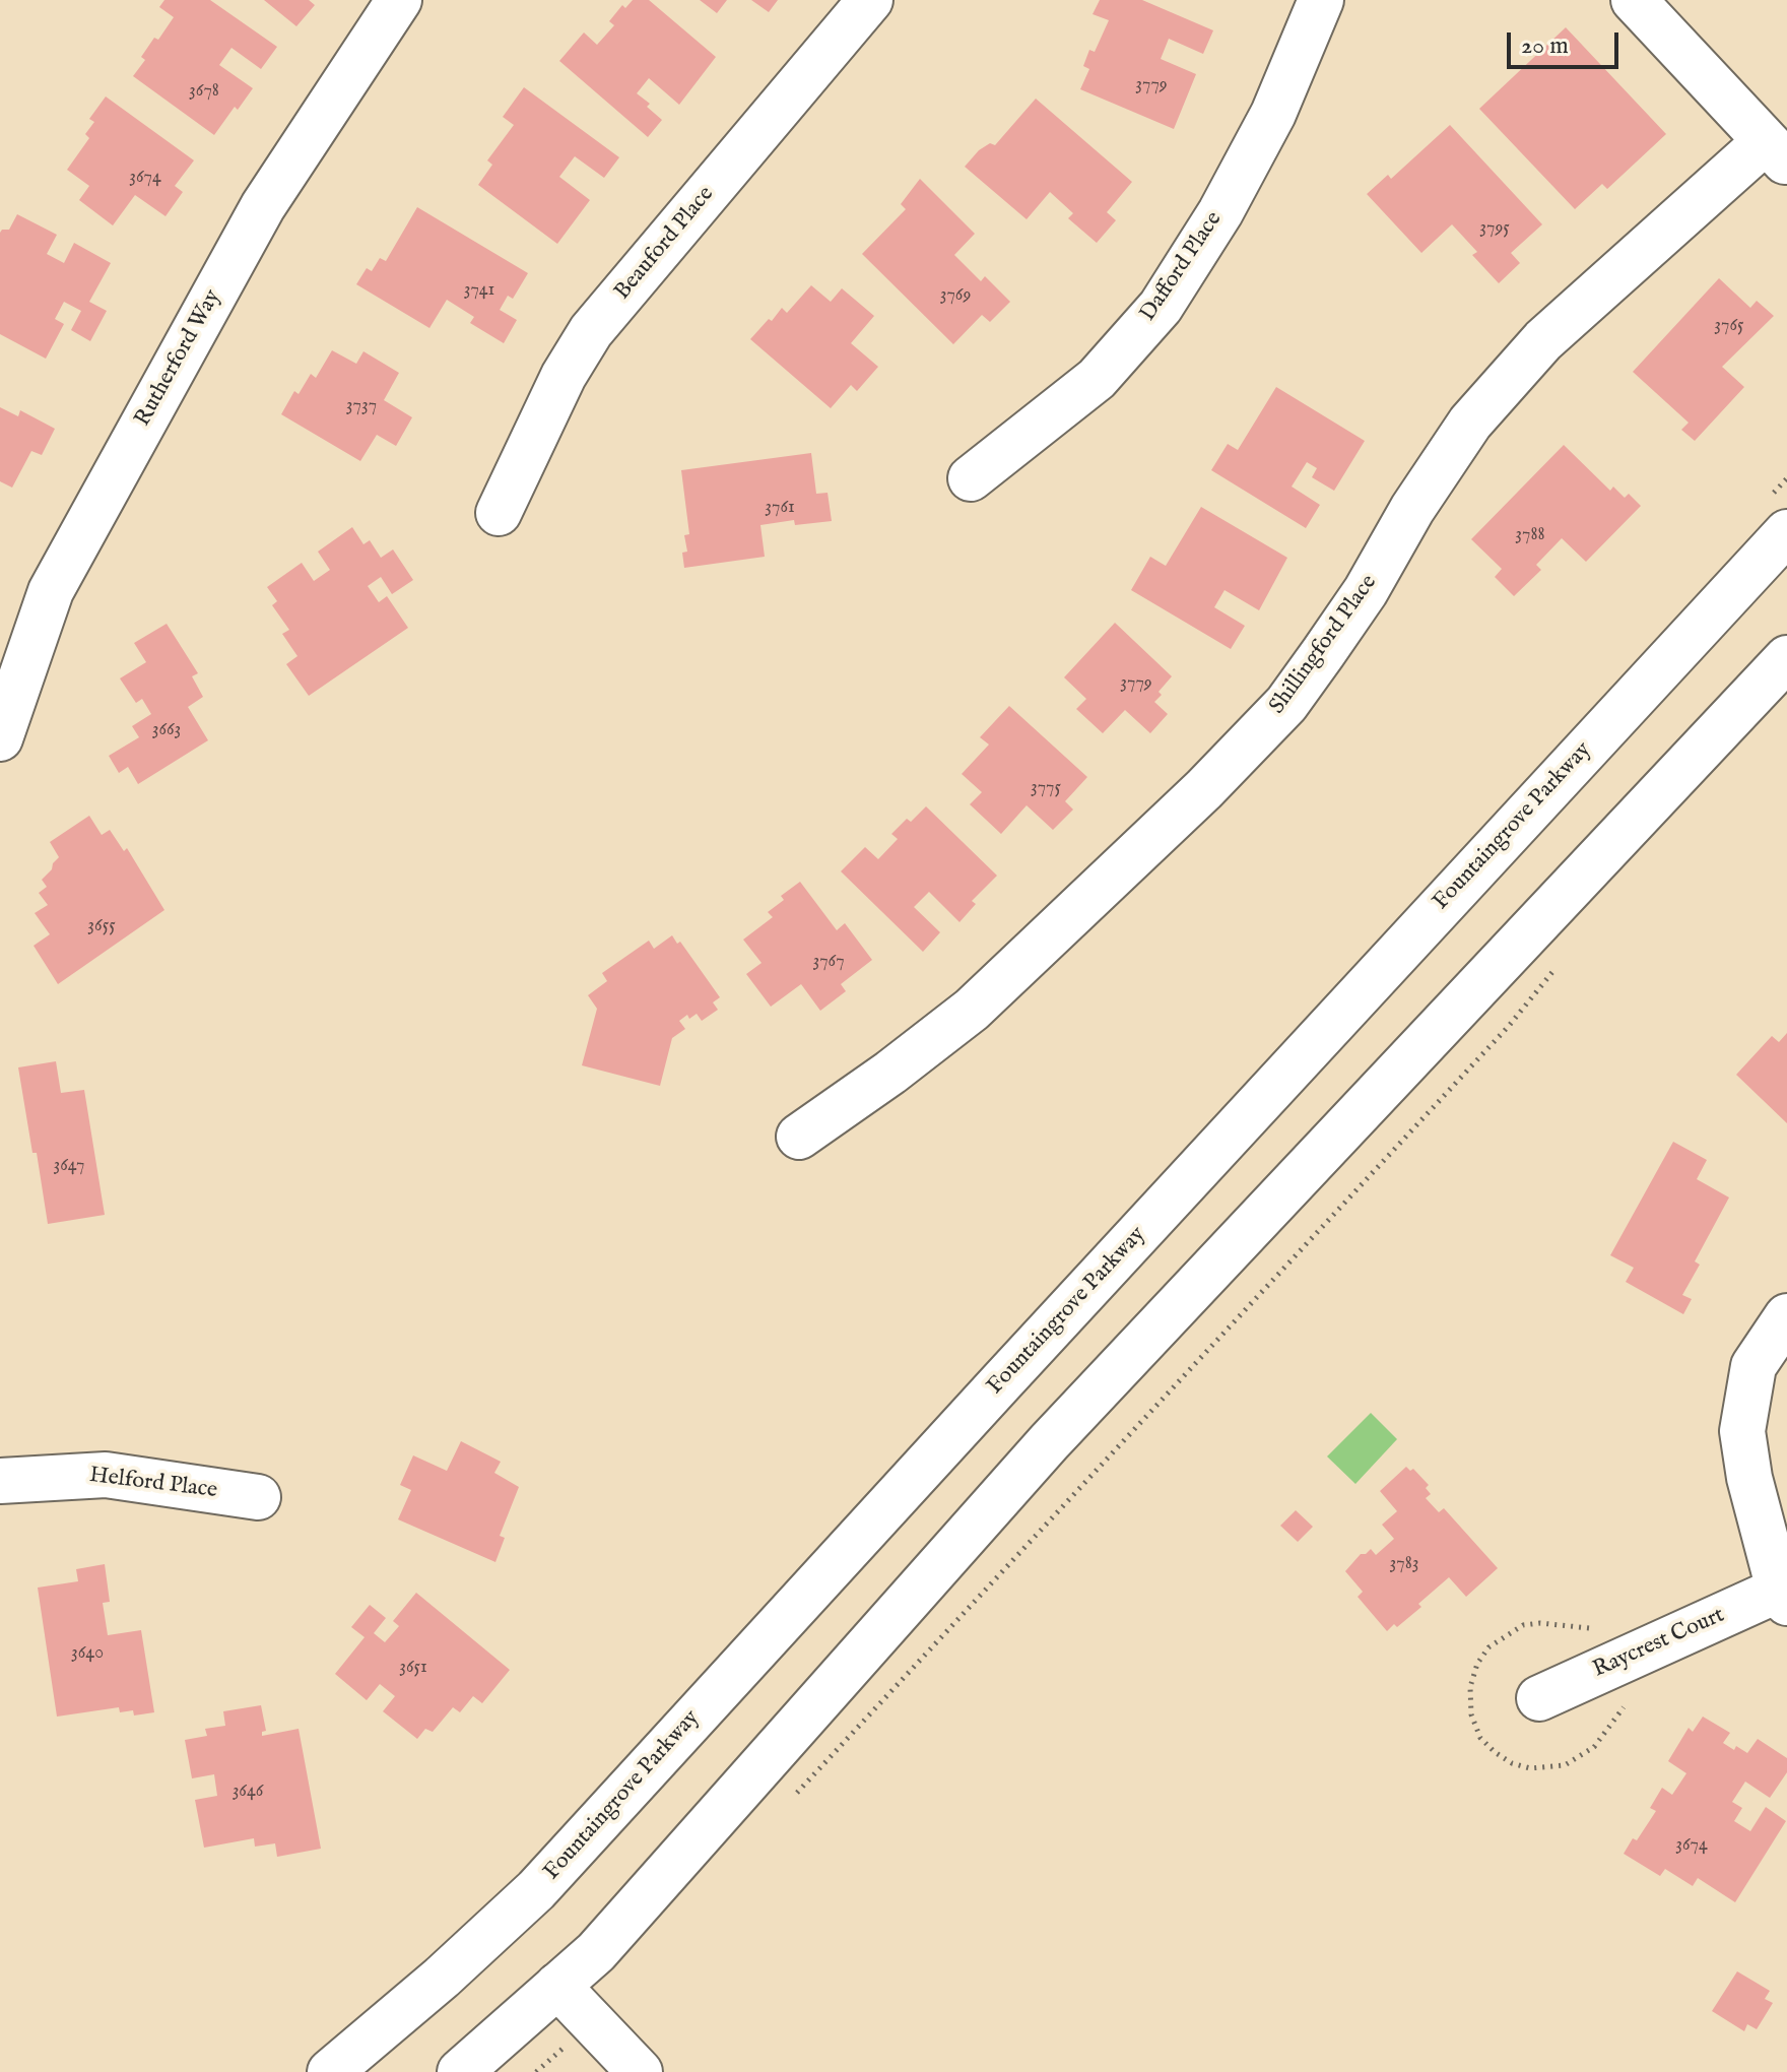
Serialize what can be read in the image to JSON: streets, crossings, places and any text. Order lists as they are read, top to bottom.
{
  "streets": {
    "street": [
      "Beauford Place",
      "Dafford Place",
      "Rutherford Way",
      "Shillingford Place",
      "Fountaingrove Parkway",
      "Helford Place",
      "Raycrest Court"
    ]
  },
  "house_numbers": [
    "3779",
    "3678",
    "3674",
    "3795",
    "3741",
    "3769",
    "3765",
    "3737",
    "3761",
    "3788",
    "3779",
    "3663",
    "3775",
    "3655",
    "3767",
    "3647",
    "3783",
    "3640",
    "3651",
    "3646",
    "3674"
  ],
  "scale_bar": "20 m"
}
